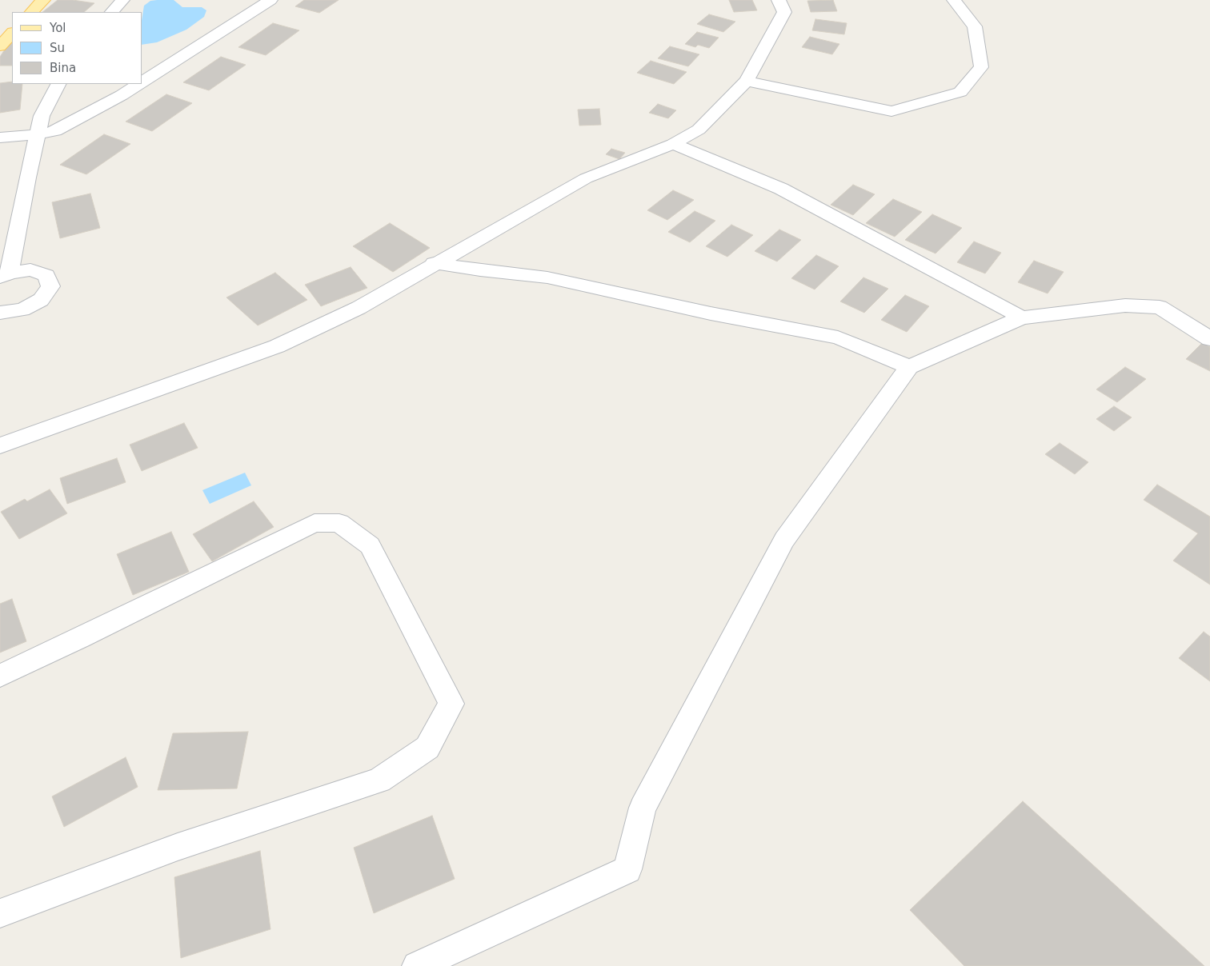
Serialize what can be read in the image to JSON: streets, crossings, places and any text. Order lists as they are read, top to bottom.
{
  "legend": ["Yol", "Su", "Bina"]
}
